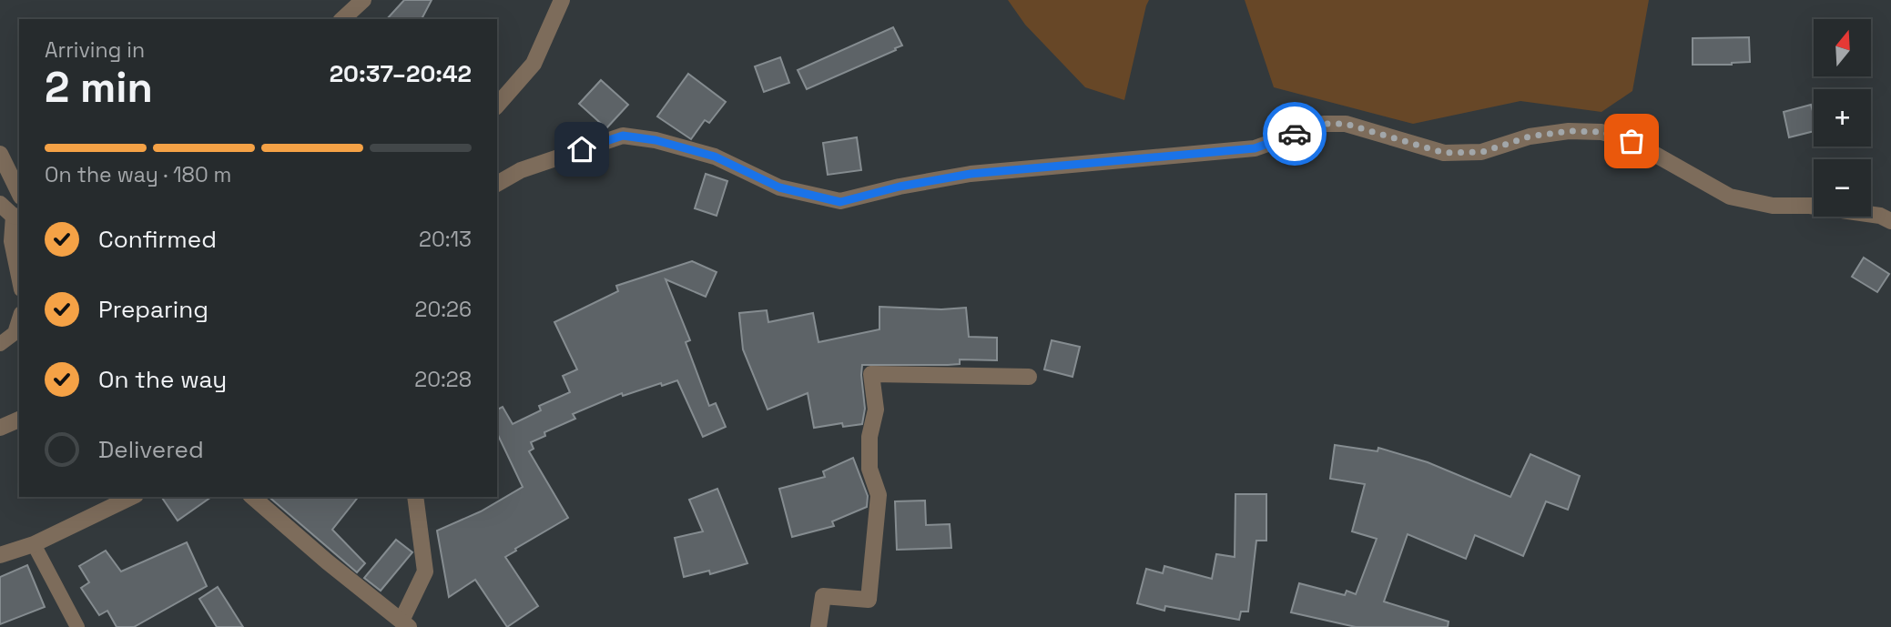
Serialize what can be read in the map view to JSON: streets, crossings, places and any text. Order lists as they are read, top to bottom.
{
  "north": "top",
  "page": {
    "map_buttons": ["+", "−"],
    "heading": ["2 min", "Arriving in", "20:37–20:42"],
    "bar": "On the way · 180 m",
    "list": [
      ["Confirmed", "20:13"],
      ["Preparing", "20:26"],
      ["On the way", "20:28"],
      "Delivered"
    ]
  }
}
